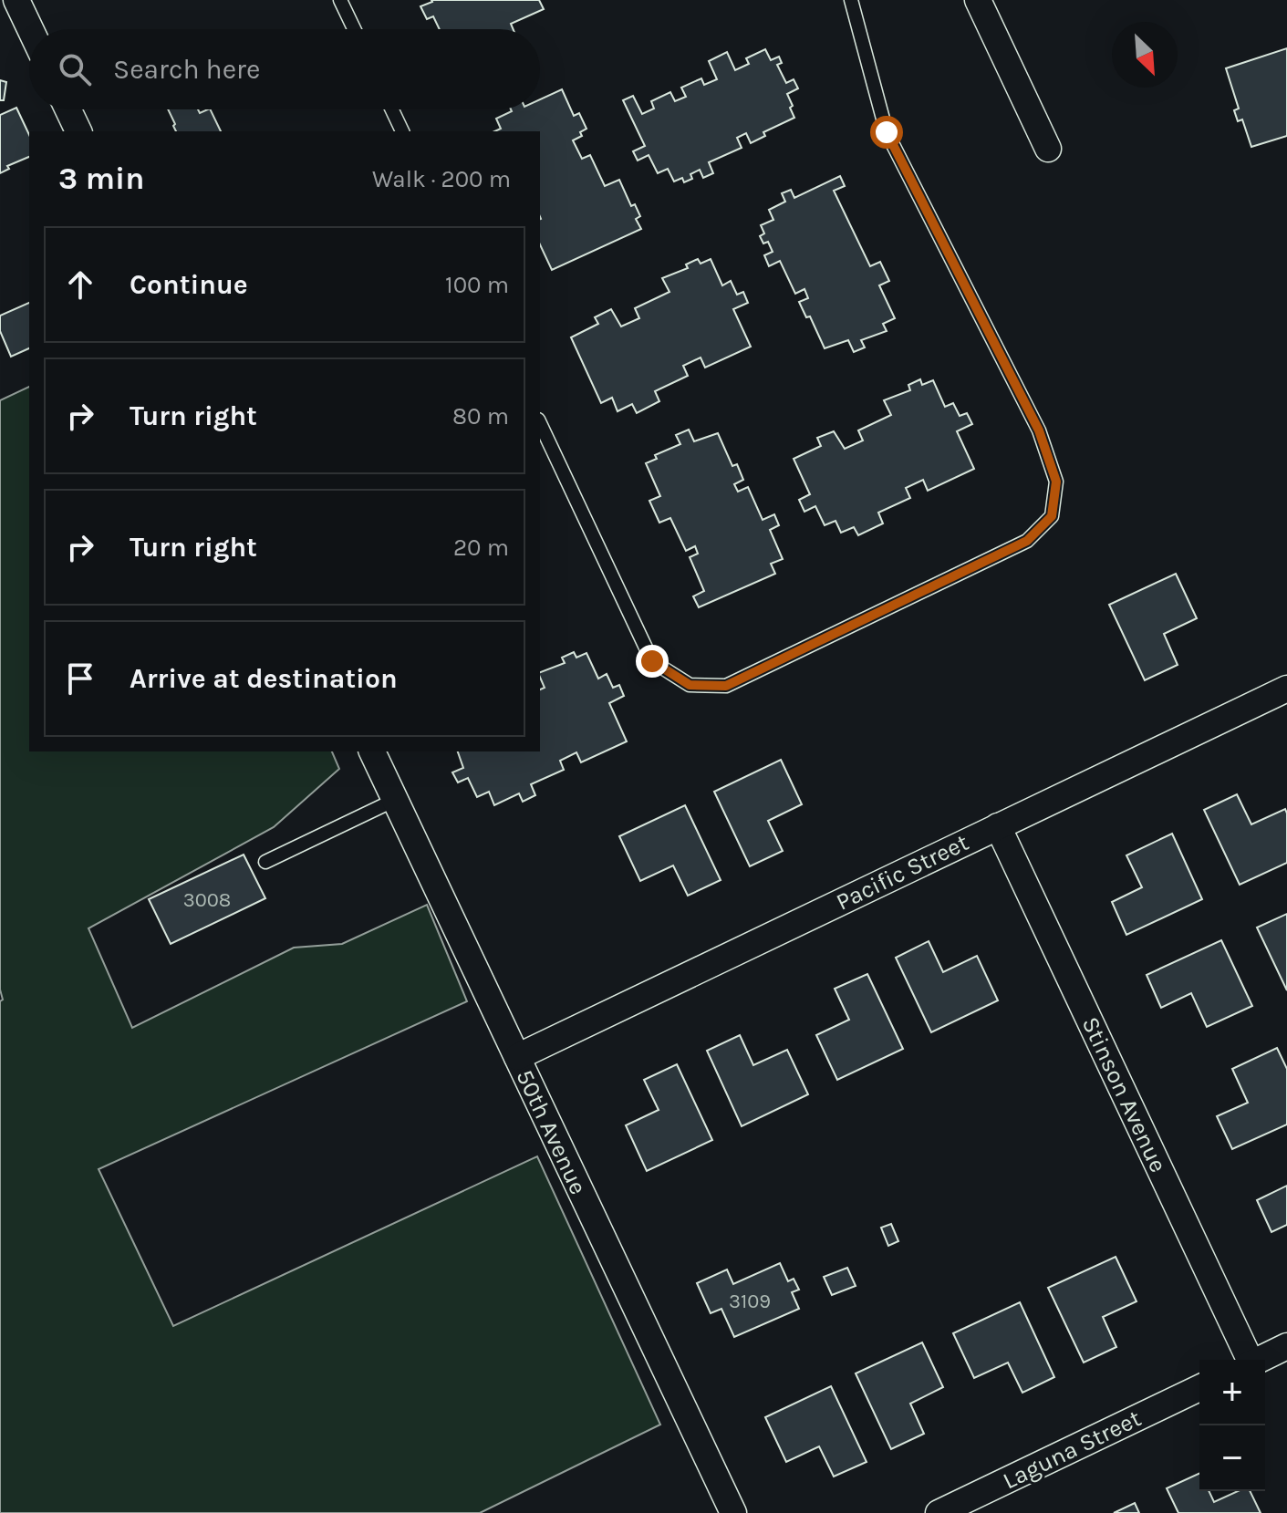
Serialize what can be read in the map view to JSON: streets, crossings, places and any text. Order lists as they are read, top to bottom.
{
  "streets": {
    "street": [
      "Pacific Street",
      "Stinson Avenue",
      "50th Avenue",
      "Laguna Street"
    ]
  },
  "crossings": [
    ["Pacific Street", "Stinson Avenue"],
    ["Pacific Street", "50th Avenue"]
  ],
  "house_numbers": ["3008", "3109"],
  "north": "bottom right",
  "page": {
    "search": "Search here",
    "heading": ["3 min", "Walk · 200 m"],
    "list": [
      ["Continue", "100 m"],
      ["Turn right", "80 m"],
      ["Turn right", "20 m"],
      "Arrive at destination"
    ],
    "map_buttons": ["+", "−"]
  }
}
